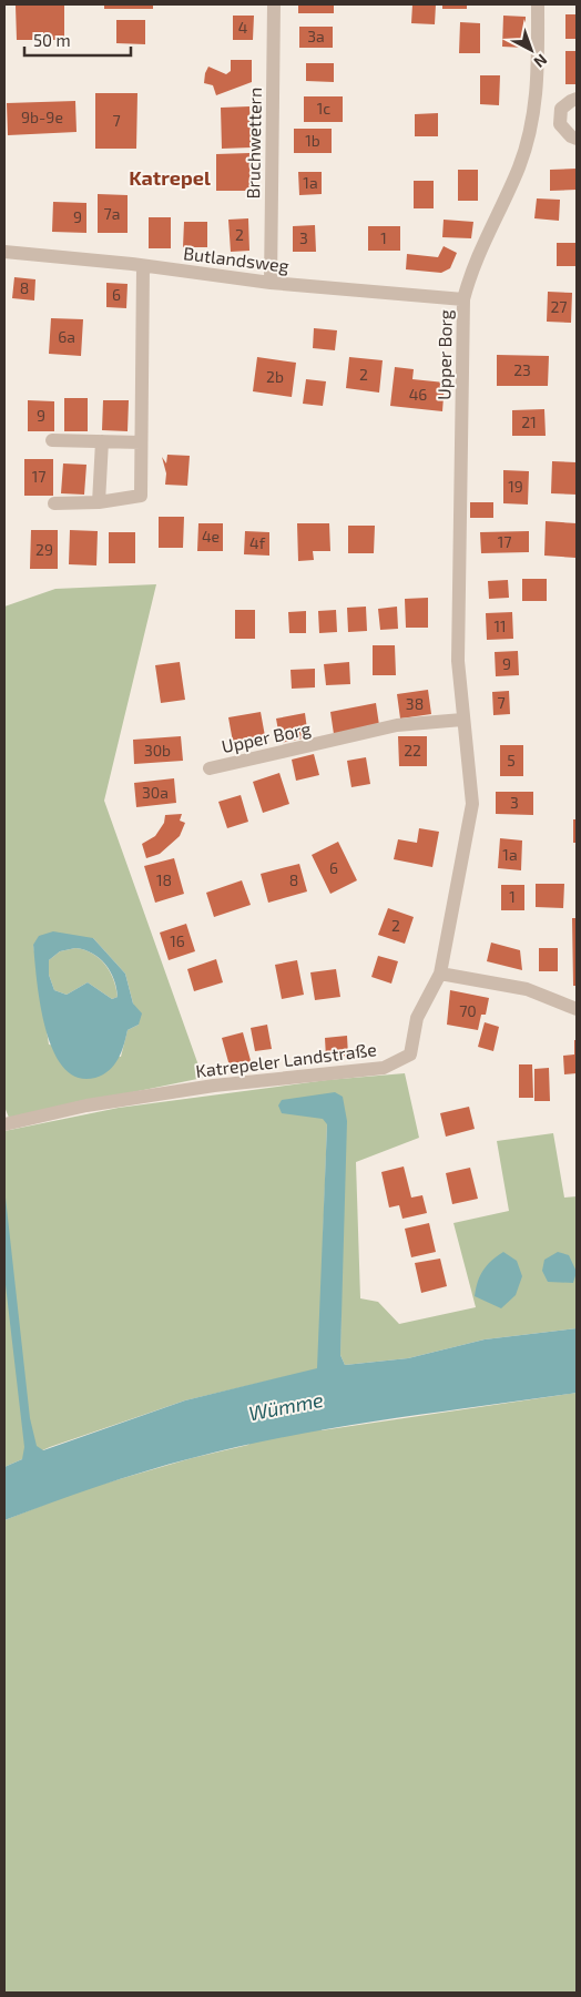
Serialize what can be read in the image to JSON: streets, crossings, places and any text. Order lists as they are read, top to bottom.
{
  "streets": {
    "street": [
      "Bruchwettern",
      "Butlandsweg",
      "Upper Borg",
      "Katrepeler Landstraße"
    ]
  },
  "crossings": [
    ["Bruchwettern", "Butlandsweg"],
    ["Butlandsweg", "Upper Borg"],
    ["Upper Borg", "Katrepeler Landstraße"]
  ],
  "districts": ["Katrepel"],
  "water": ["Wümme"],
  "house_numbers": [
    "4",
    "3a",
    "1c",
    "9b-9e",
    "7",
    "1b",
    "1a",
    "7a",
    "9",
    "2",
    "3",
    "1",
    "8",
    "6",
    "27",
    "6a",
    "23",
    "2",
    "2b",
    "46",
    "9",
    "21",
    "17",
    "19",
    "4e",
    "17",
    "4f",
    "29",
    "11",
    "9",
    "7",
    "38",
    "30b",
    "22",
    "5",
    "30a",
    "3",
    "1a",
    "6",
    "18",
    "8",
    "1",
    "2",
    "16",
    "70"
  ],
  "scale_bar": "50 m",
  "north": "bottom right"
}
